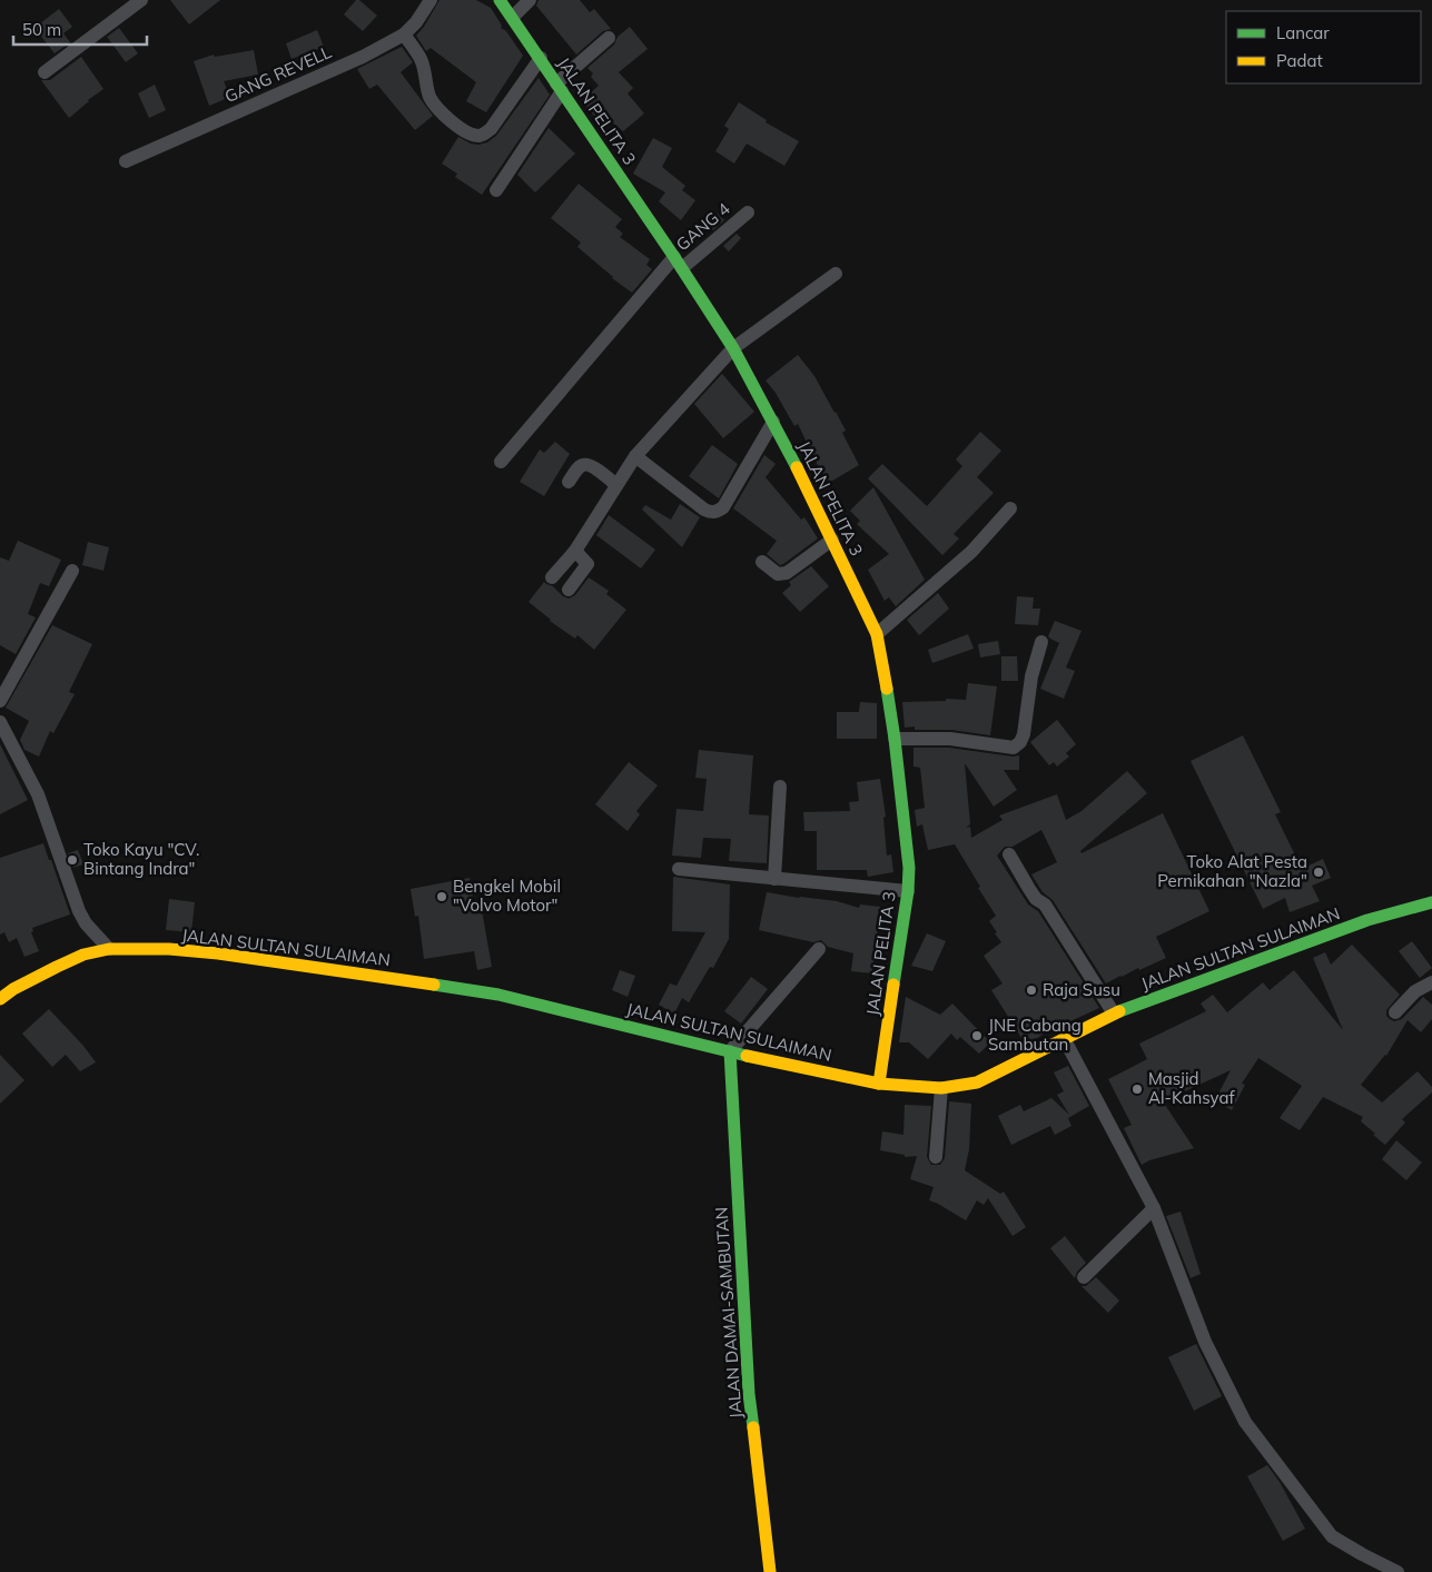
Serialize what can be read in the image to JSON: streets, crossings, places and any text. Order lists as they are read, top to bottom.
{
  "streets": {
    "street": [
      "GANG REVELL",
      "JALAN PELITA 3",
      "GANG 4",
      "JALAN SULTAN SULAIMAN",
      "JALAN DAMAI-SAMBUTAN"
    ]
  },
  "crossings": [
    ["JALAN PELITA 3", "GANG 4"],
    ["JALAN PELITA 3", "JALAN SULTAN SULAIMAN"],
    ["JALAN SULTAN SULAIMAN", "JALAN DAMAI-SAMBUTAN"]
  ],
  "places": [
    "Toko Kayu \"CV. Bintang Indra\"",
    "Toko Alat Pesta Pernikahan \"Nazla\"",
    "Bengkel Mobil \"Volvo Motor\"",
    "Raja Susu",
    "JNE Cabang Sambutan",
    "Masjid Al-Kahsyaf"
  ],
  "legend": ["Lancar", "Padat"],
  "scale_bar": "50 m"
}
